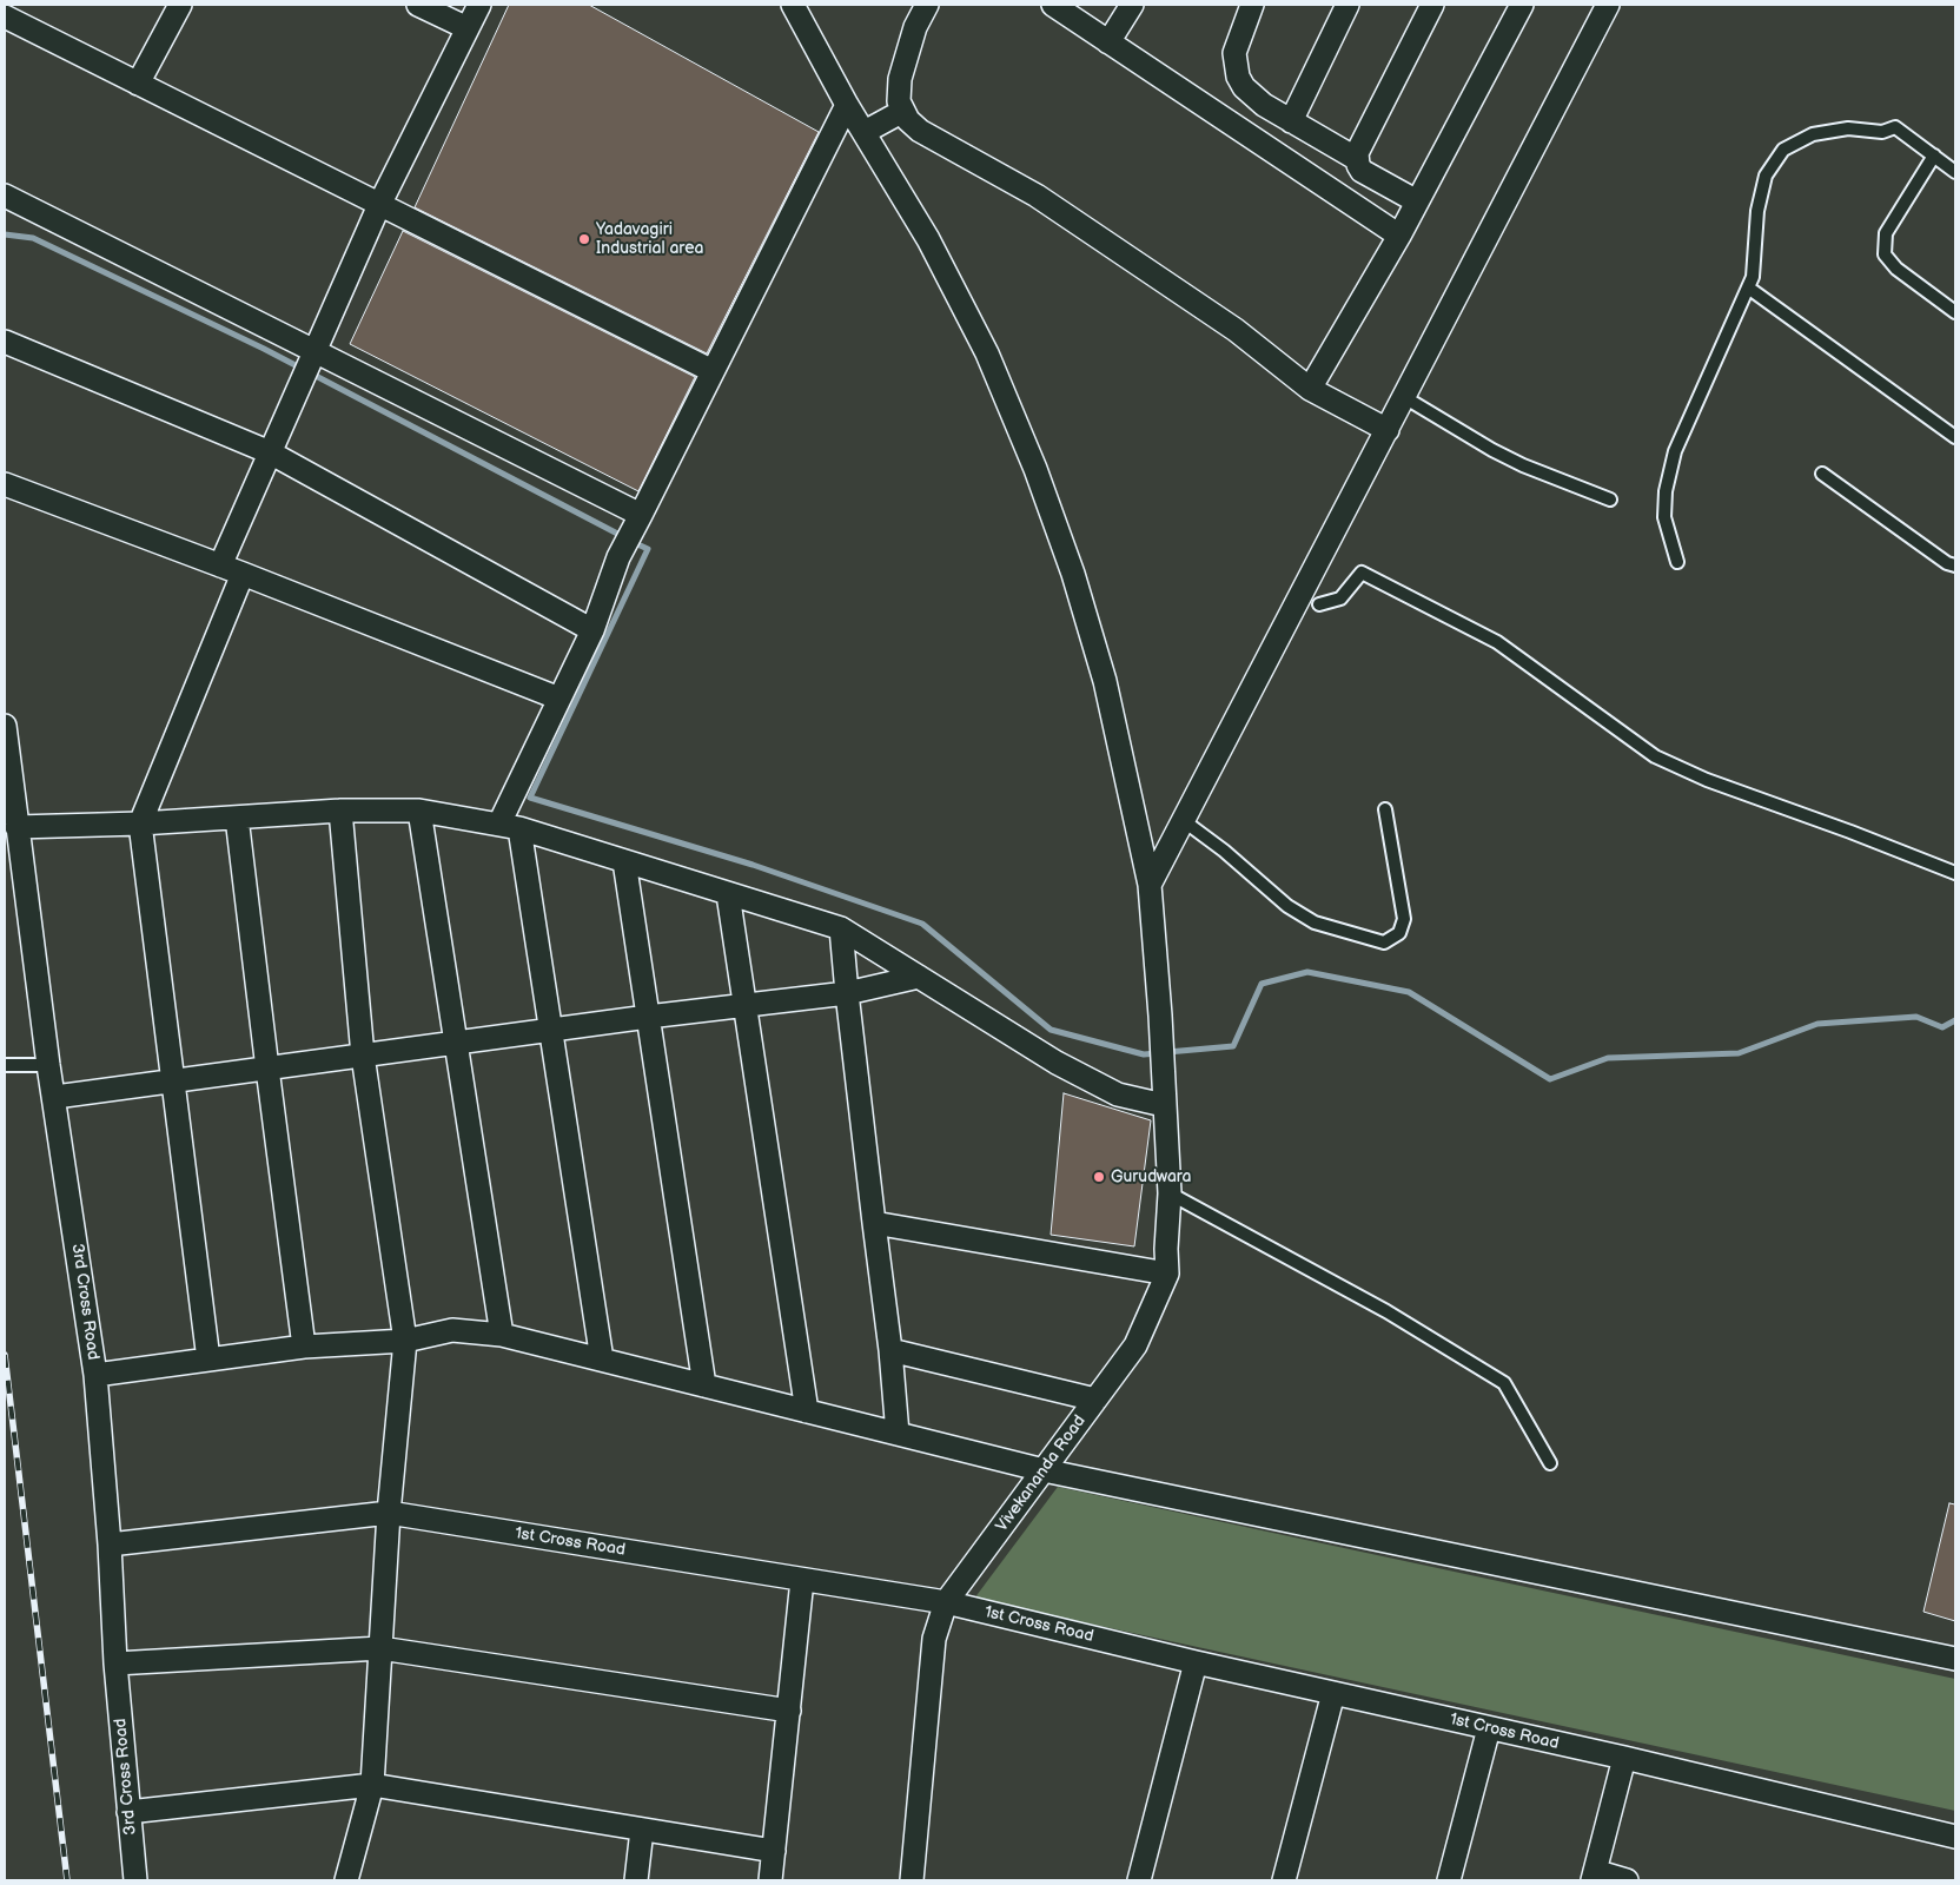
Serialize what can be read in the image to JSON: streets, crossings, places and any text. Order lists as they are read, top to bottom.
{
  "streets": {
    "street": ["3rd Cross Road", "Vivekananda Road", "1st Cross Road"]
  },
  "crossings": [
    ["3rd Cross Road", "1st Cross Road"],
    ["Vivekananda Road", "1st Cross Road"]
  ],
  "places": ["Yadavagiri Industrial area", "Gurudwara"]
}
